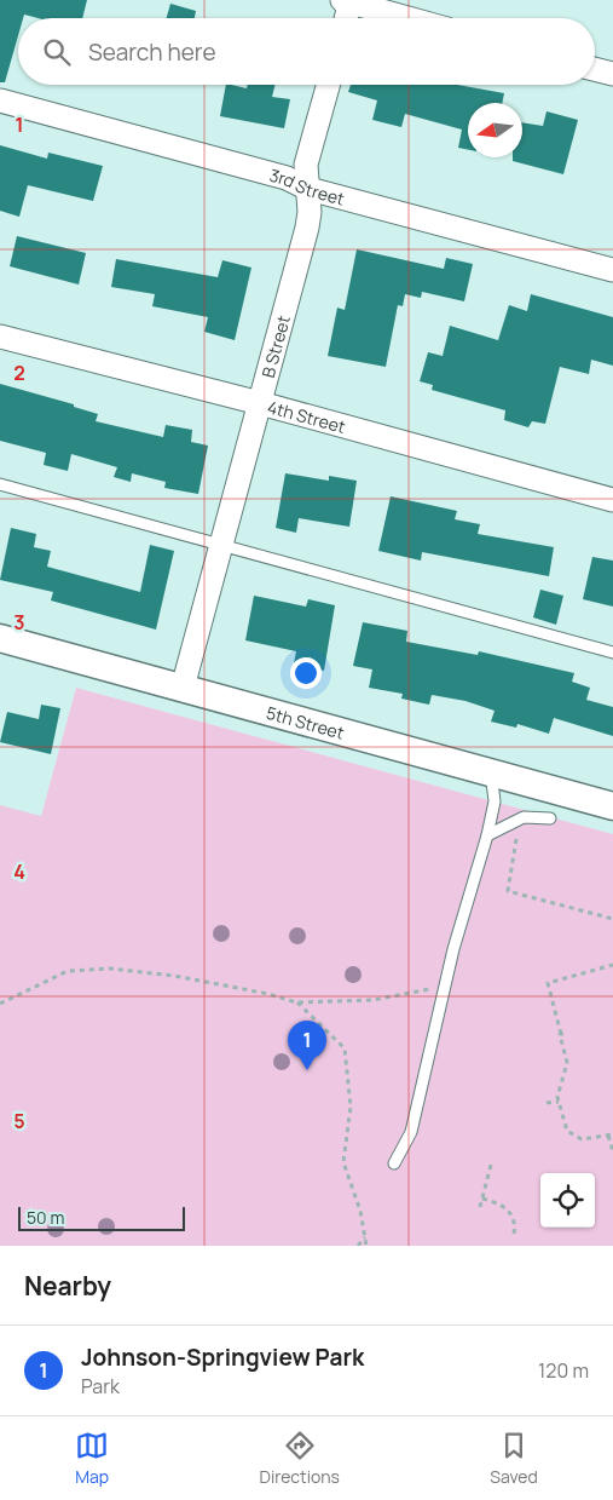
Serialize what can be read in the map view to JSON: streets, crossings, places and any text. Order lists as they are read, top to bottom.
{
  "streets": {
    "street": [
      "3rd Street",
      "B Street",
      "4th Street",
      "5th Street"
    ]
  },
  "crossings": [
    ["3rd Street", "B Street"],
    ["B Street", "4th Street"],
    ["B Street", "5th Street"]
  ],
  "scale_bar": "50 m",
  "north": "left",
  "page": {
    "search": "Search here",
    "pins": "1",
    "scale": "50 m",
    "heading": "Nearby",
    "list": [
      {
        "mark": "1",
        "name": "Johnson-Springview Park",
        "note": "Park",
        "value": "120 m"
      }
    ],
    "nav": ["Map", "Directions", "Saved"]
  },
  "grid": {
    "rows": [
      "1",
      "2",
      "3",
      "4",
      "5"
    ]
  }
}
